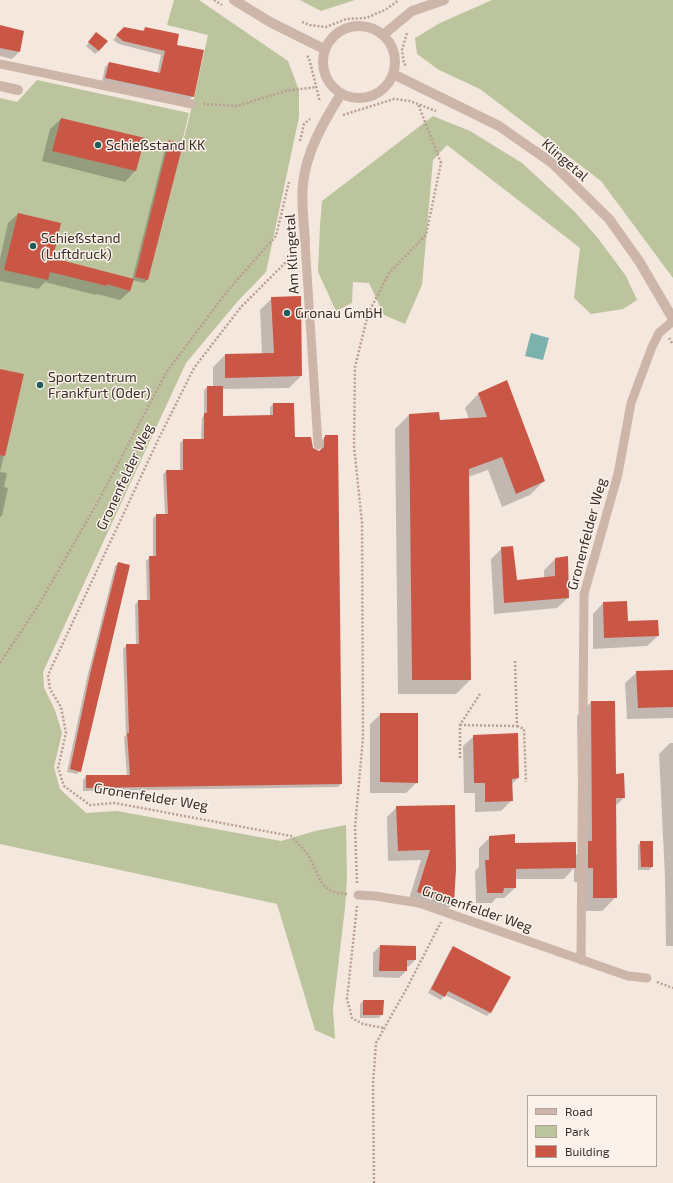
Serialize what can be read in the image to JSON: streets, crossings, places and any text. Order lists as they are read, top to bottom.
{
  "streets": {
    "street": ["Klingetal", "Am Klingetal"],
    "lane": ["Gronenfelder Weg"]
  },
  "crossings": [
    ["Klingetal", "Am Klingetal"],
    ["Klingetal", "Gronenfelder Weg"],
    ["Am Klingetal", "Gronenfelder Weg"]
  ],
  "places": [
    "Schießstand KK",
    "Schießstand (Luftdruck)",
    "Gronau GmbH",
    "Sportzentrum Frankfurt (Oder)"
  ],
  "legend": ["Road", "Park", "Building"]
}
